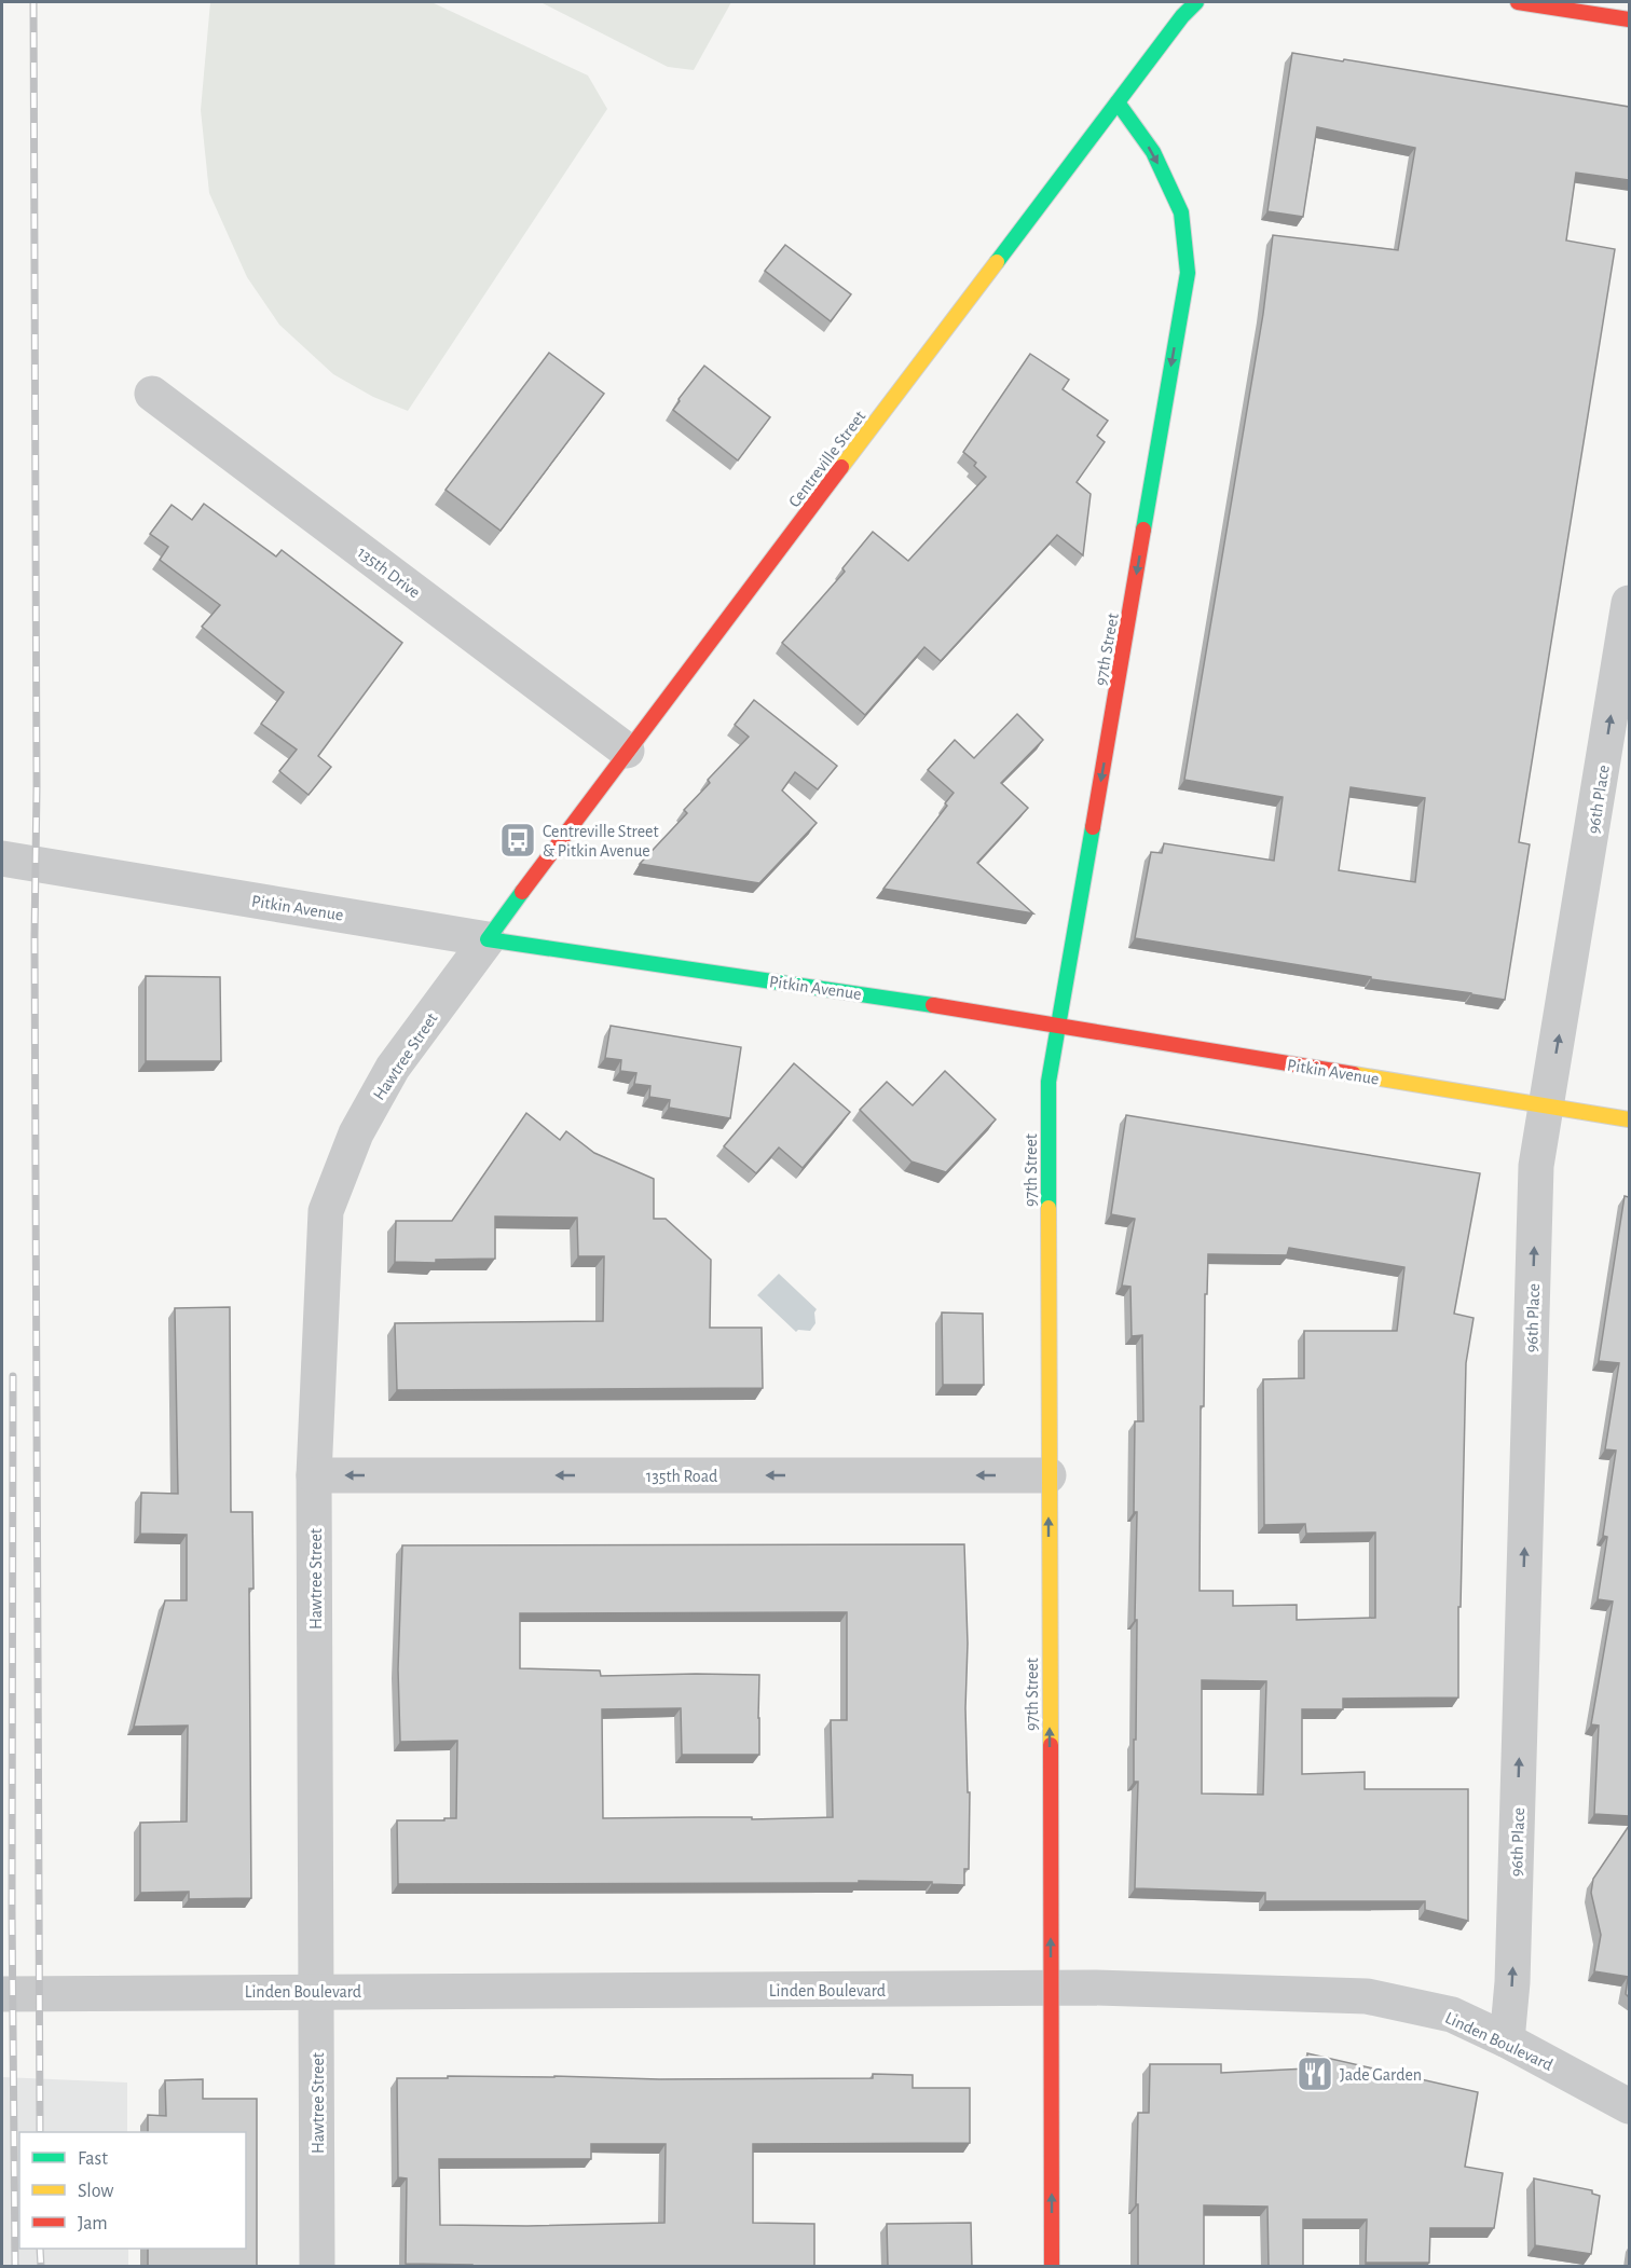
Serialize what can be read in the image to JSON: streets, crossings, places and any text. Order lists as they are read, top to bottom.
{
  "streets": {
    "street": [
      "Centreville Street",
      "135th Drive",
      "97th Street",
      "96th Place",
      "Pitkin Avenue",
      "Hawtree Street",
      "135th Road",
      "Linden Boulevard"
    ]
  },
  "crossings": [
    ["Centreville Street", "135th Drive"],
    ["Centreville Street", "97th Street"],
    ["Centreville Street", "Pitkin Avenue"],
    ["Centreville Street", "Hawtree Street"],
    ["97th Street", "Pitkin Avenue"],
    ["97th Street", "135th Road"],
    ["97th Street", "Linden Boulevard"],
    ["96th Place", "Pitkin Avenue"],
    ["96th Place", "Linden Boulevard"],
    ["Pitkin Avenue", "Hawtree Street"],
    ["Hawtree Street", "135th Road"],
    ["Hawtree Street", "Linden Boulevard"]
  ],
  "one_way": ["96th Place", "135th Road"],
  "places": {
    "bus stop": ["Centreville Street & Pitkin Avenue"],
    "restaurant": ["Jade Garden"]
  },
  "legend": ["Fast", "Slow", "Jam"]
}
